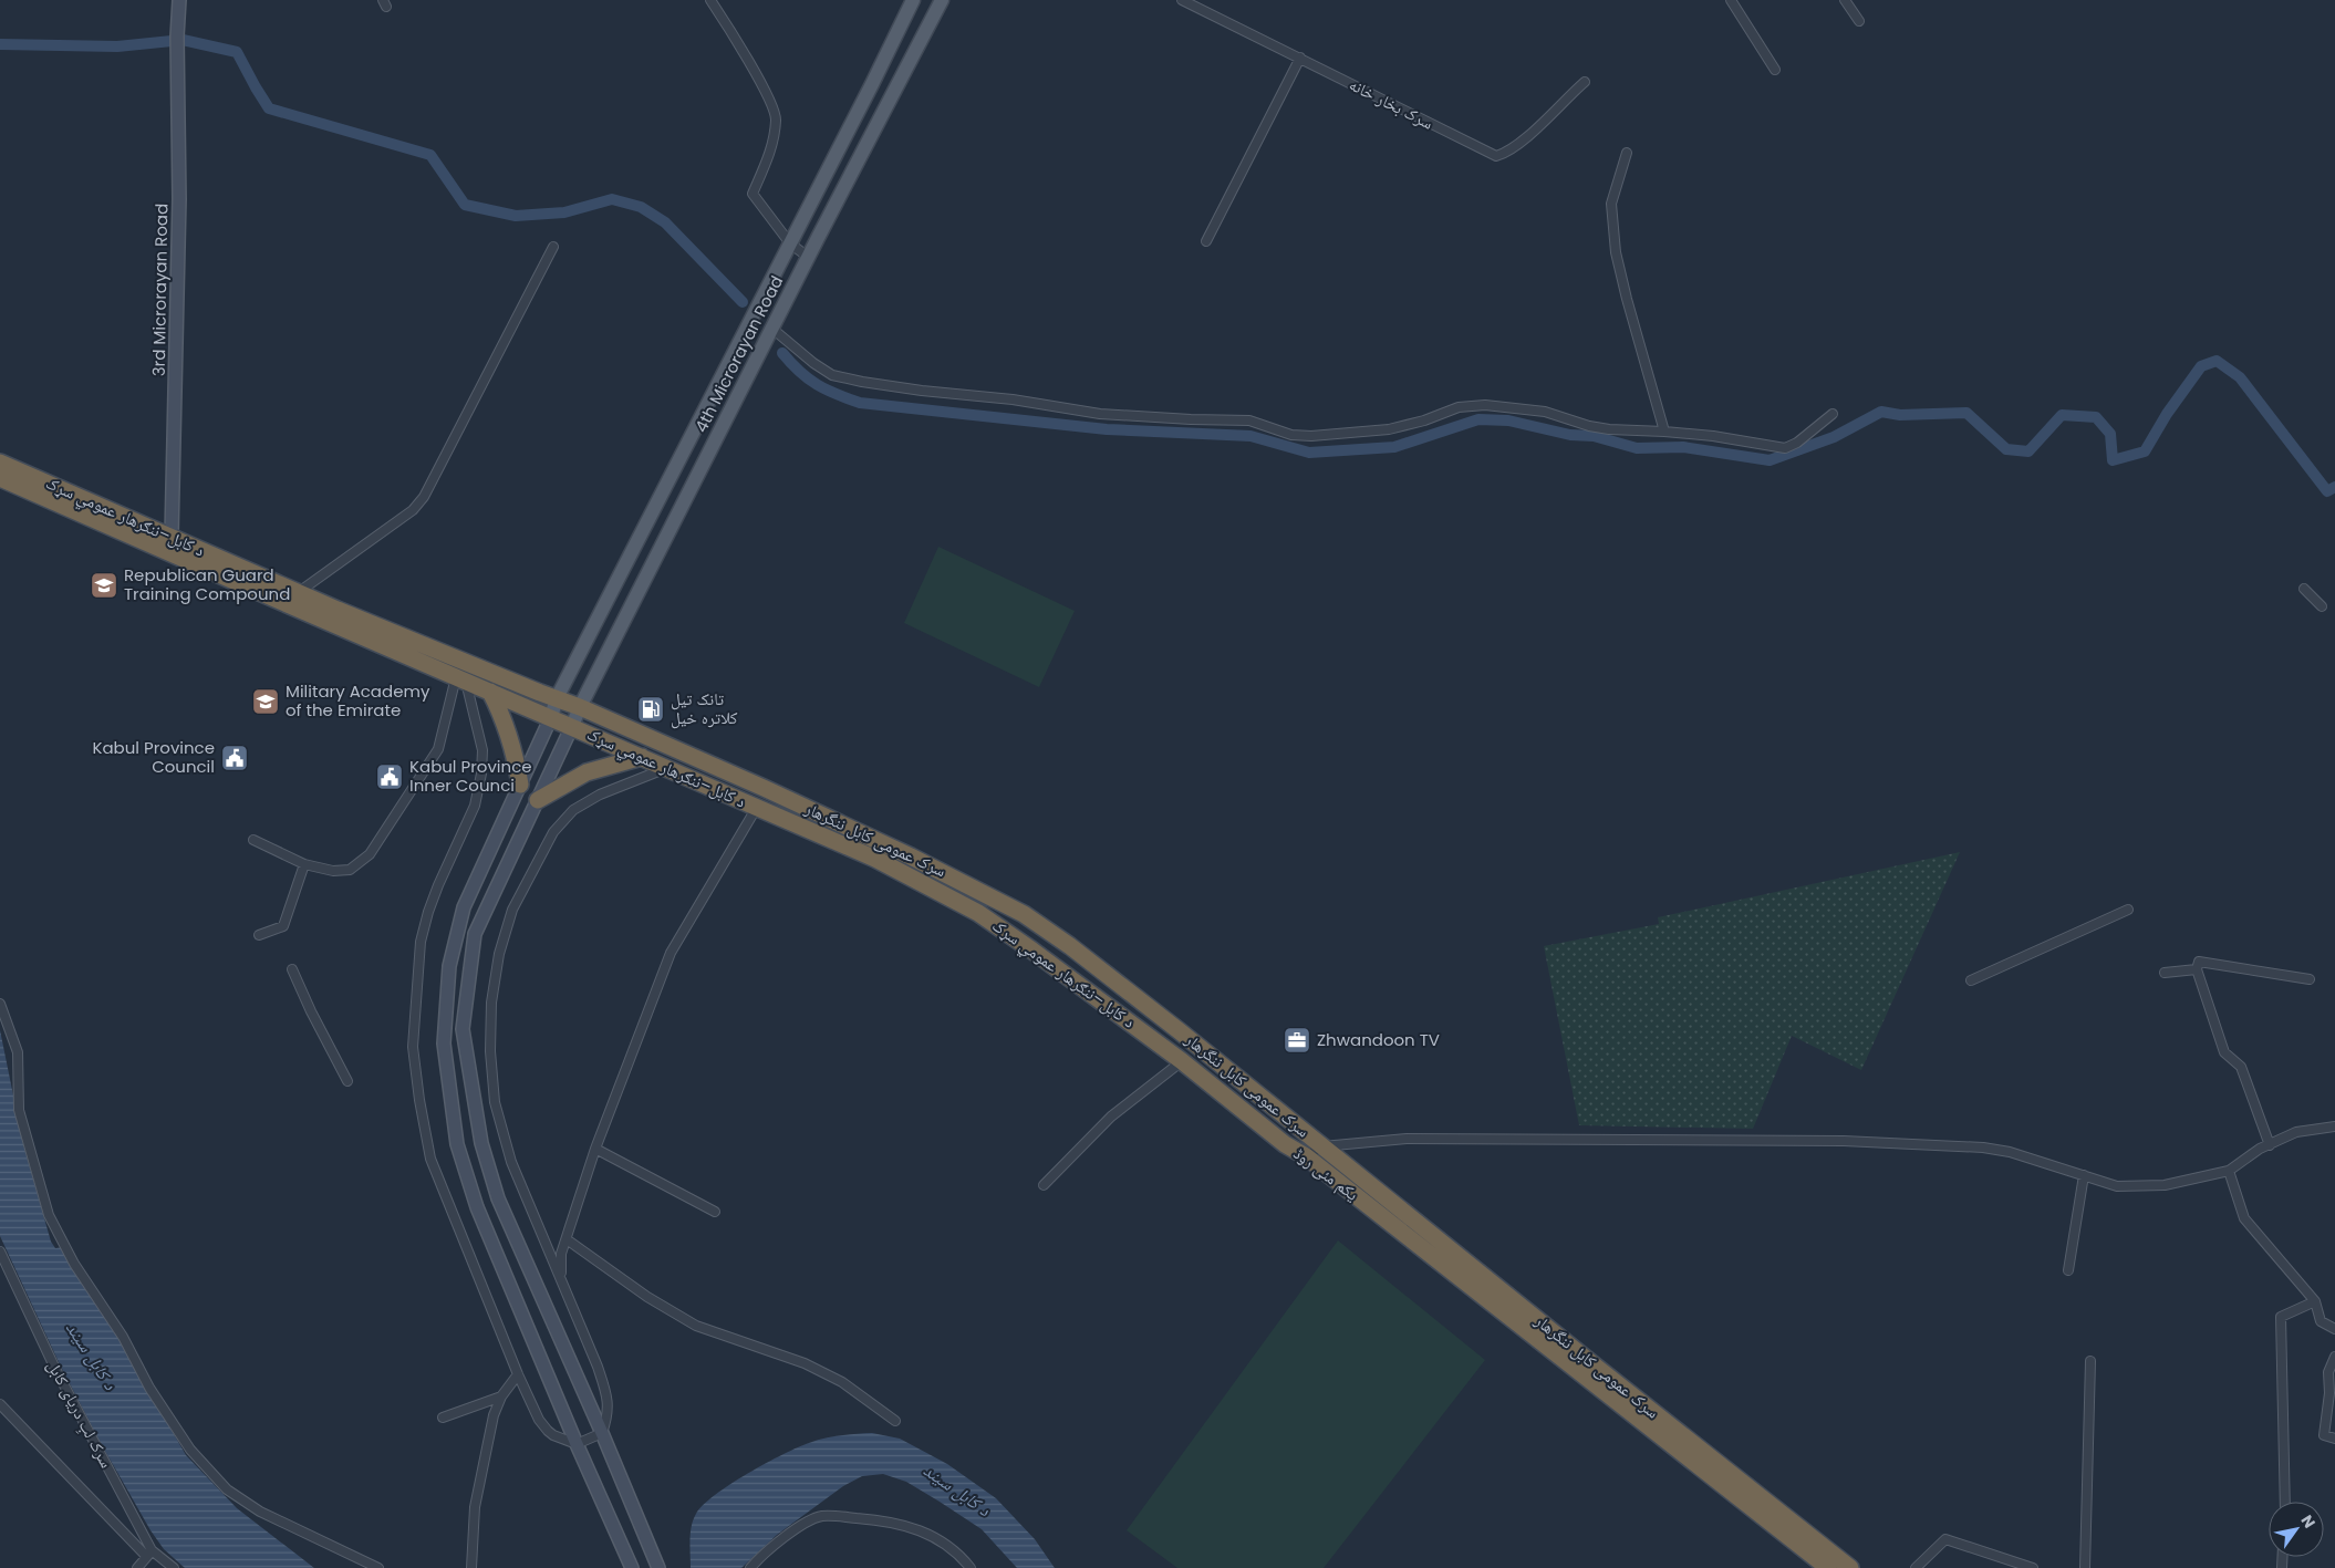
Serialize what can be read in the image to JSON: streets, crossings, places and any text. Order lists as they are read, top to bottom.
{
  "streets": {
    "highway": ["د کابل–ننګرهار عمومي سړک", "سرک عمومی کابل ننگرهار", "یکم مئی روڈ"],
    "main road": ["3rd Microrayan Road", "4th Microrayan Road"],
    "street": ["سرک بخار خانه", "سرک لبِ دریای کابل"]
  },
  "crossings": [
    ["3rd Microrayan Road", "د کابل–ننګرهار عمومي سړک"],
    ["4th Microrayan Road", "د کابل–ننګرهار عمومي سړک"],
    ["4th Microrayan Road", "سرک عمومی کابل ننگرهار"],
    ["د کابل–ننګرهار عمومي سړک", "یکم مئی روڈ"],
    ["سرک عمومی کابل ننگرهار", "یکم مئی روڈ"]
  ],
  "water": ["د کابل سيند"],
  "places": {
    "school or university": ["Republican Guard Training Compound", "Military Academy of the Emirate"],
    "fuel station": ["تانک تیل کلاتره خیل"],
    "public building": ["Kabul Province Council", "Kabul Province Inner Counci"],
    "office": ["Zhwandoon TV"]
  },
  "north": "top right"
}
